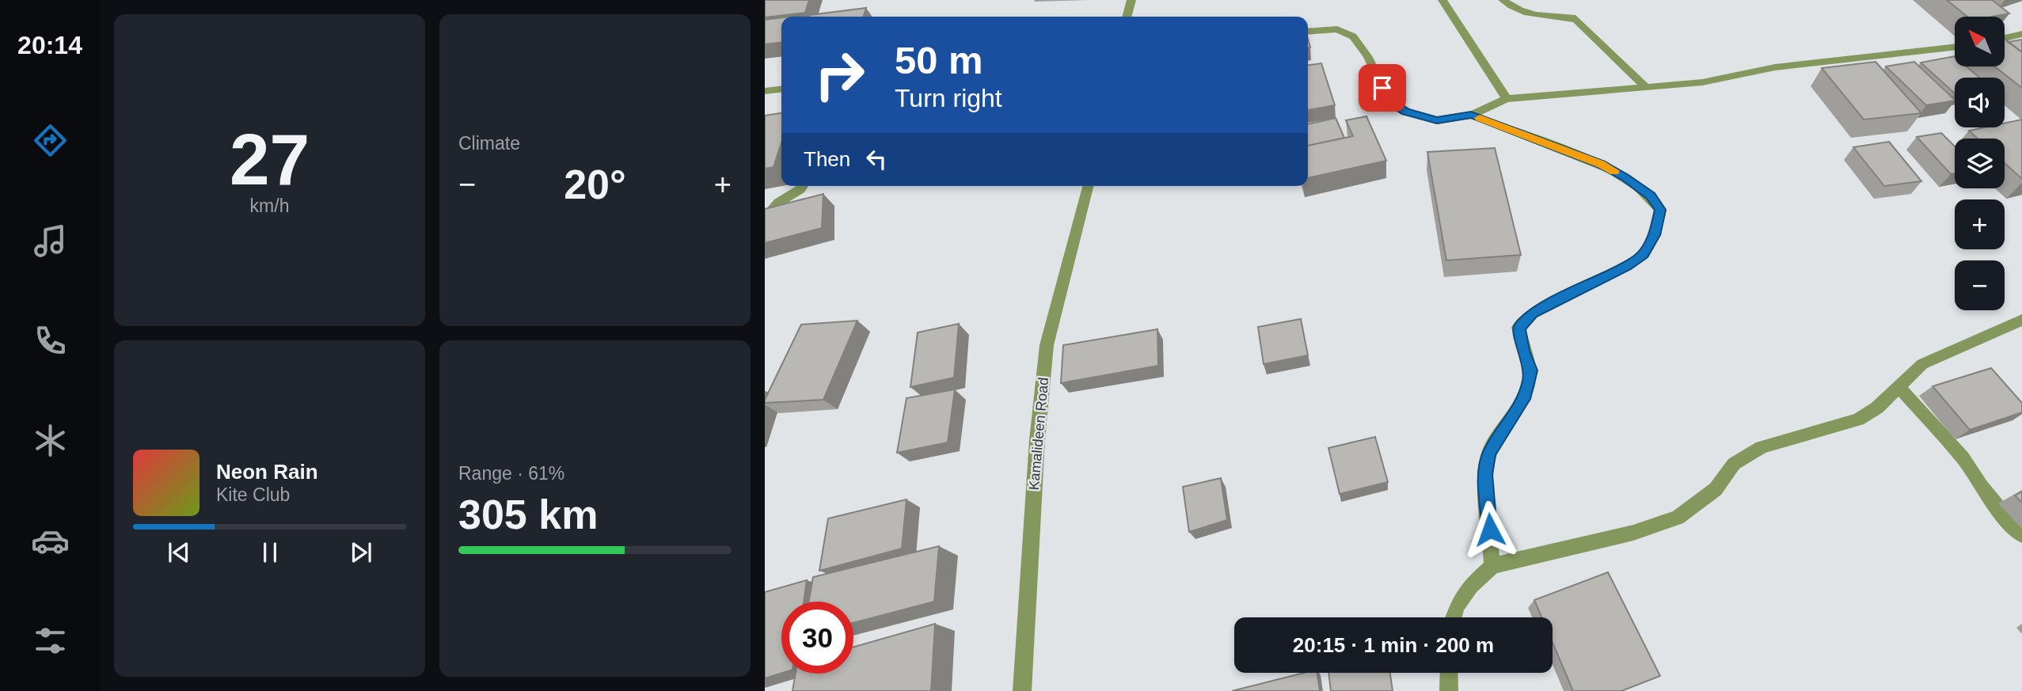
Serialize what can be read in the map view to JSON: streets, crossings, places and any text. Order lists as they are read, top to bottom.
{
  "streets": {
    "street": ["Kamalideen Road"]
  },
  "north": "top left",
  "page": {
    "tabs": "20:14",
    "tile": [
      ["27", "km/h"],
      "Climate",
      ["Range · 61%", "305 km"]
    ],
    "map_buttons": ["+", "−"],
    "turn": ["50 m", "Turn right"],
    "then": "Then",
    "heat": ["−", "20°", "+"],
    "song": ["Neon Rain", "Kite Club"],
    "limit": "30",
    "trip": "20:15 · 1 min · 200 m"
  }
}
